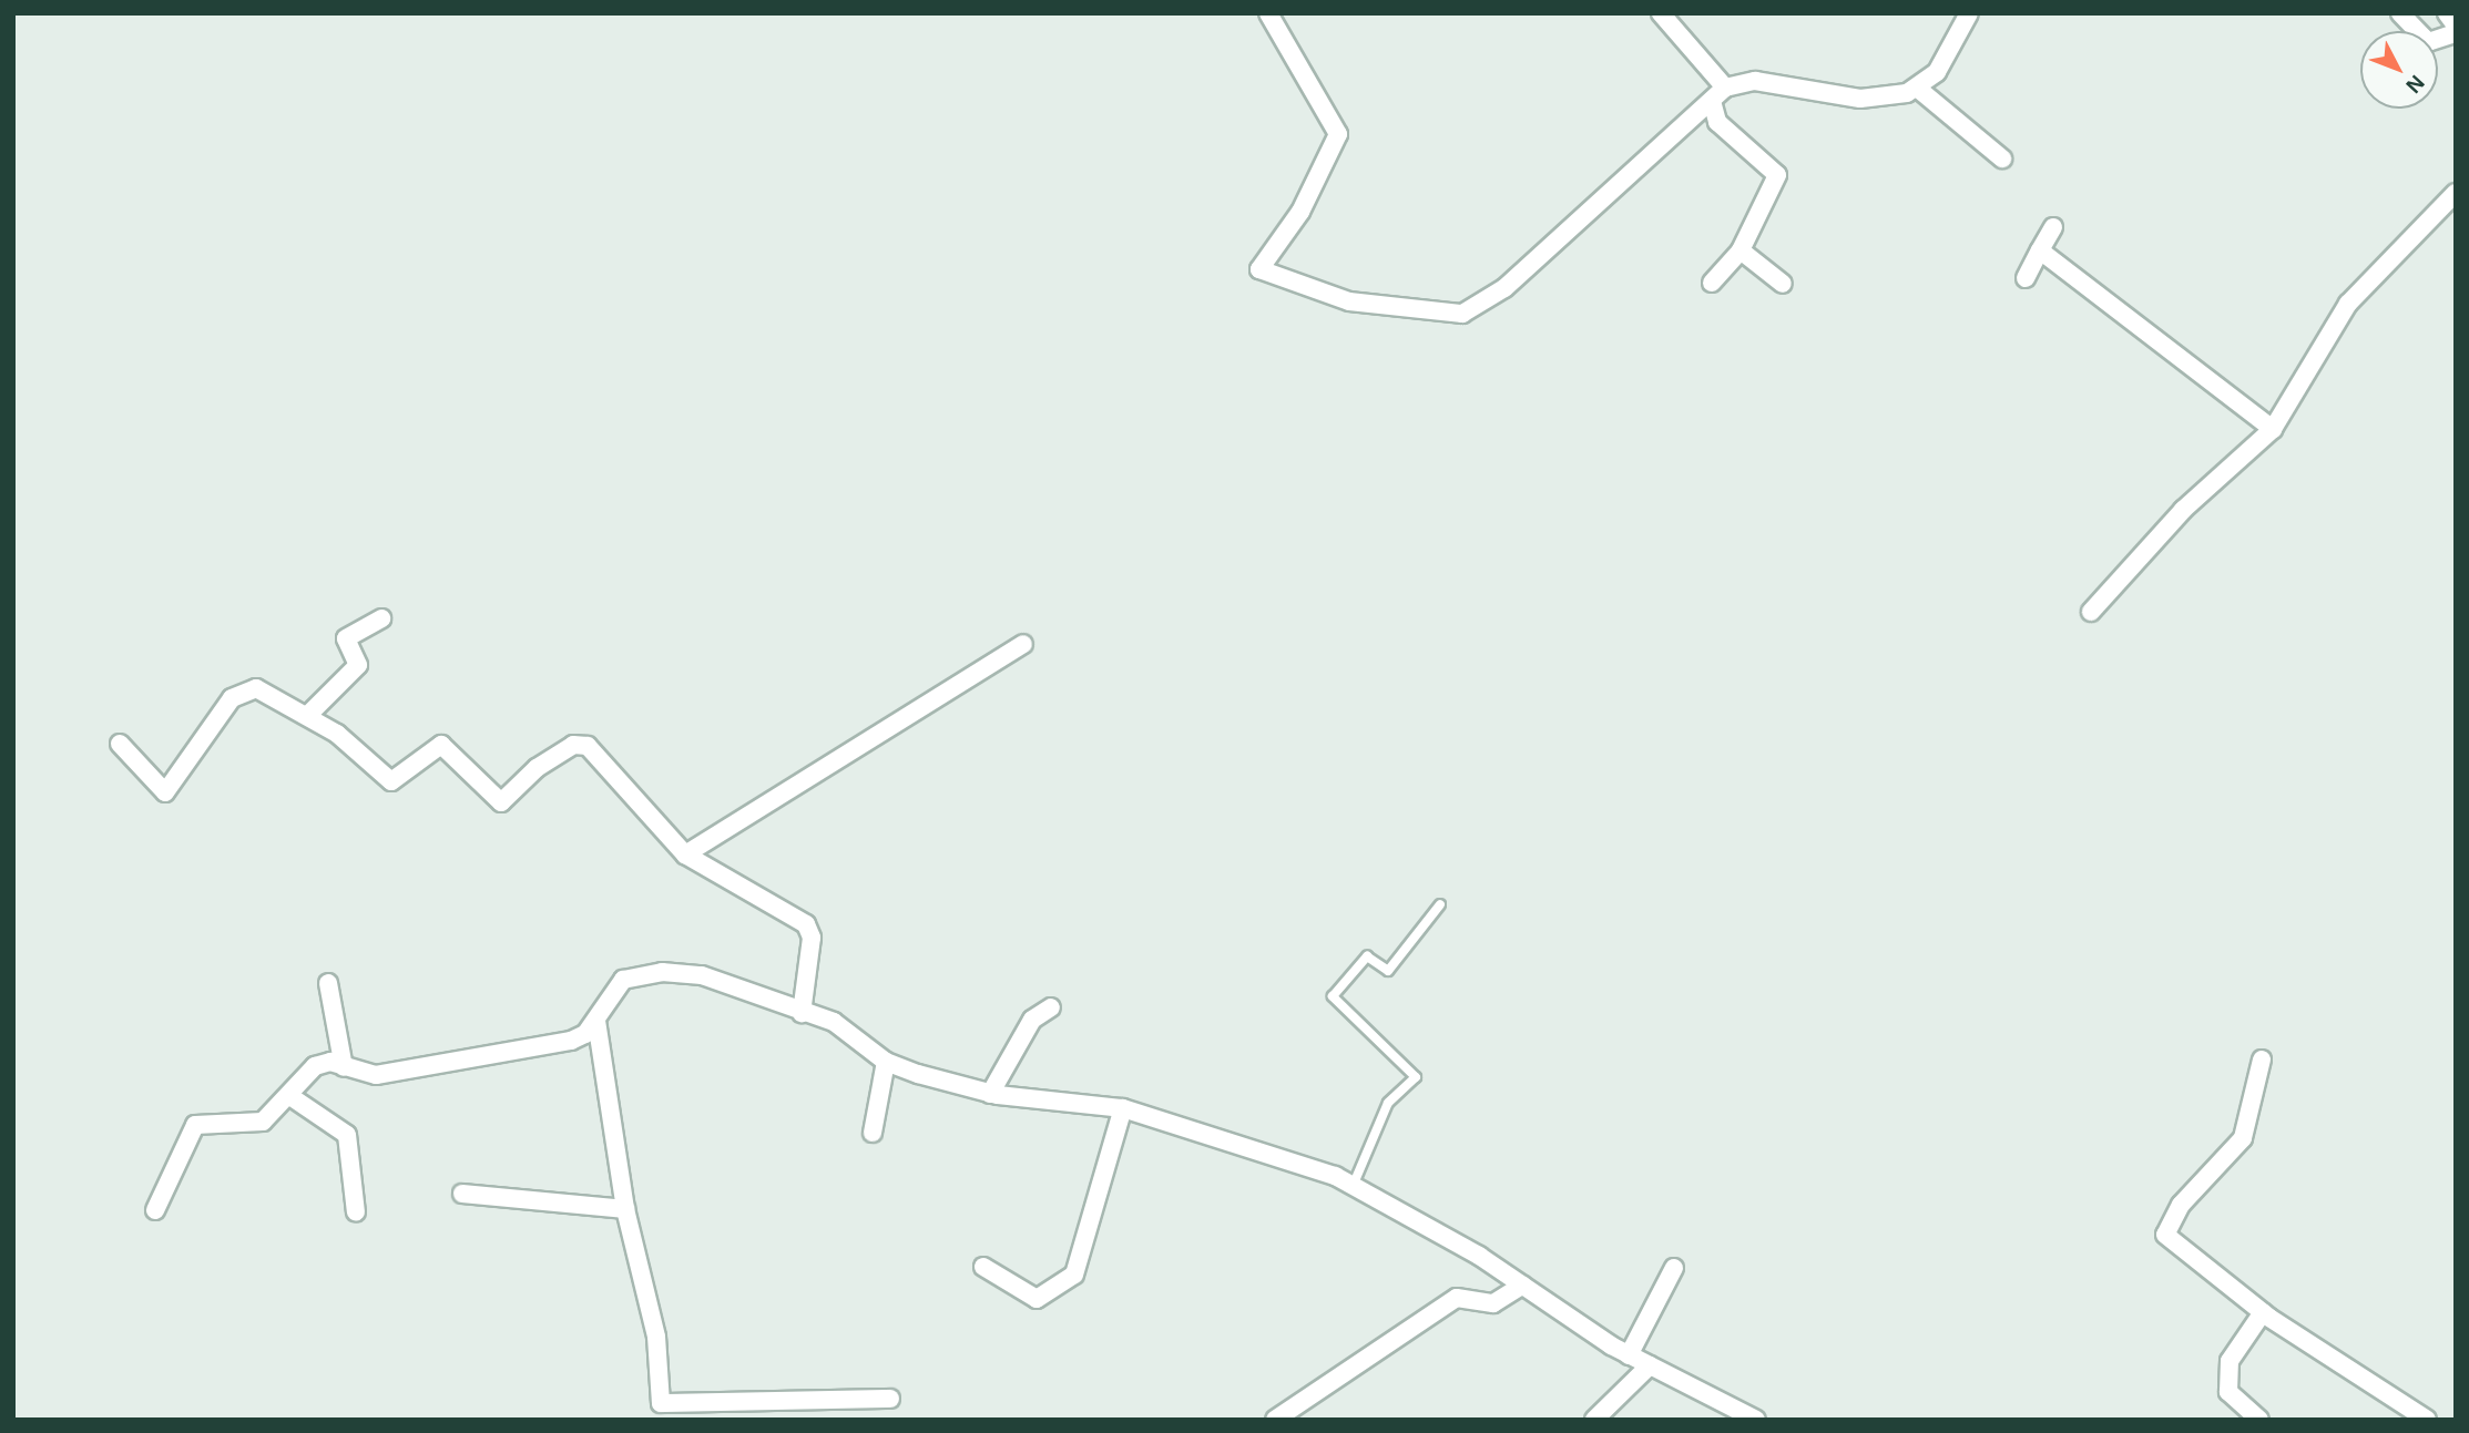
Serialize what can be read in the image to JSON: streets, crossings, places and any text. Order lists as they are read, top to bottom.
{
  "north": "bottom right"
}
